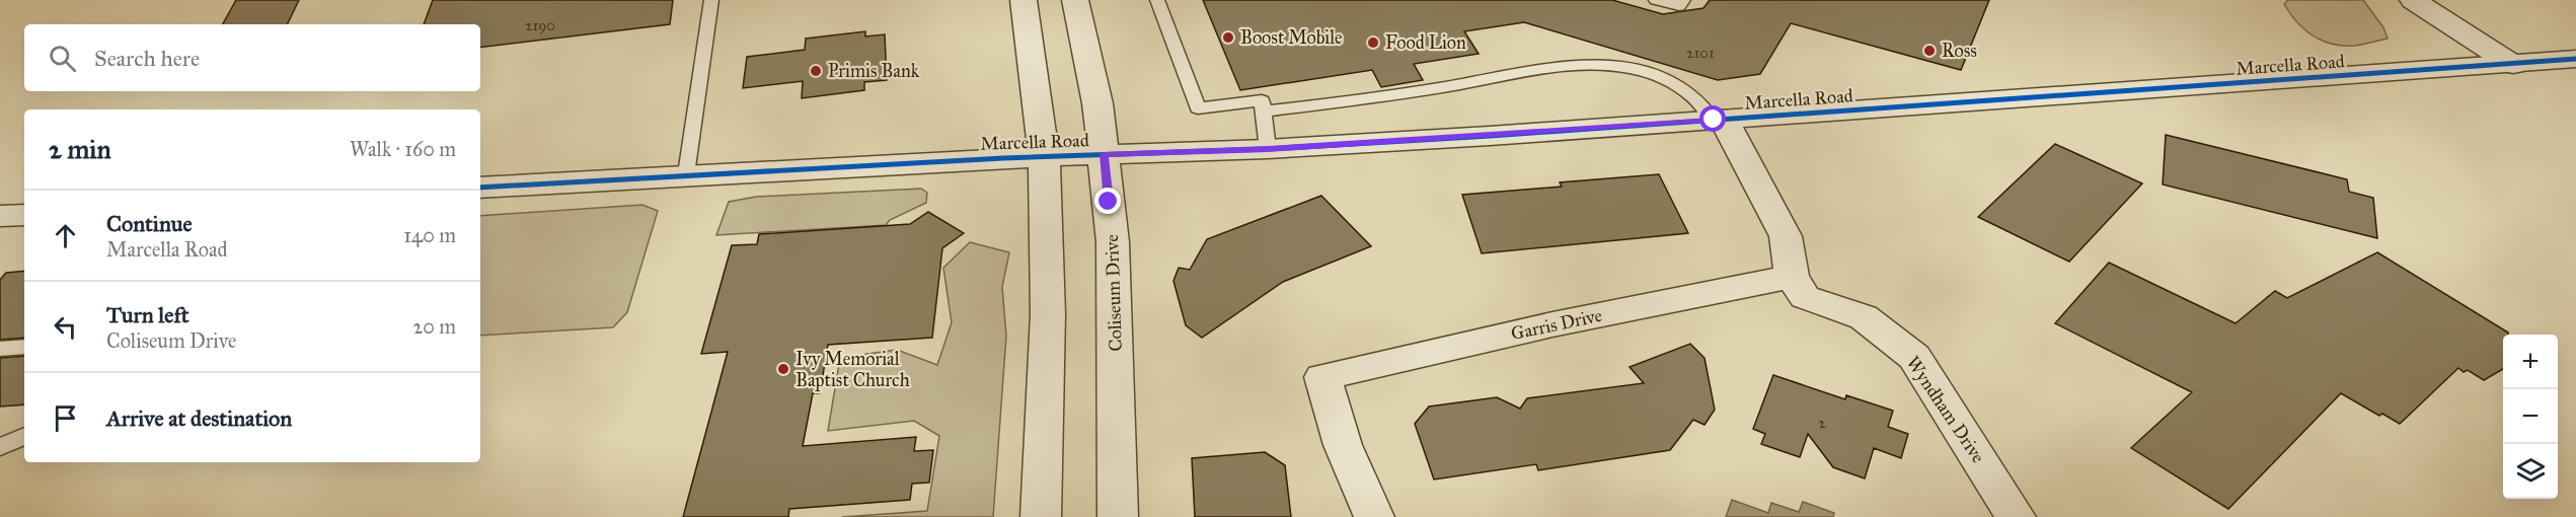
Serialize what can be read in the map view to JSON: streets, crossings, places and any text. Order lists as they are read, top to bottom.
{
  "streets": {
    "street": [
      "Marcella Road",
      "Coliseum Drive",
      "Garris Drive",
      "Wyndham Drive"
    ]
  },
  "crossings": [
    ["Marcella Road", "Coliseum Drive"],
    ["Garris Drive", "Wyndham Drive"]
  ],
  "places": [
    "Boost Mobile",
    "Food Lion",
    "Ross",
    "Primis Bank",
    "Ivy Memorial Baptist Church"
  ],
  "house_numbers": ["2190", "2101", "2"],
  "page": {
    "search": "Search here",
    "heading": ["2 min", "Walk · 160 m"],
    "list": [
      ["Continue", "Marcella Road", "140 m"],
      ["Turn left", "Coliseum Drive", "20 m"],
      "Arrive at destination"
    ],
    "map_buttons": ["+", "−"]
  }
}
